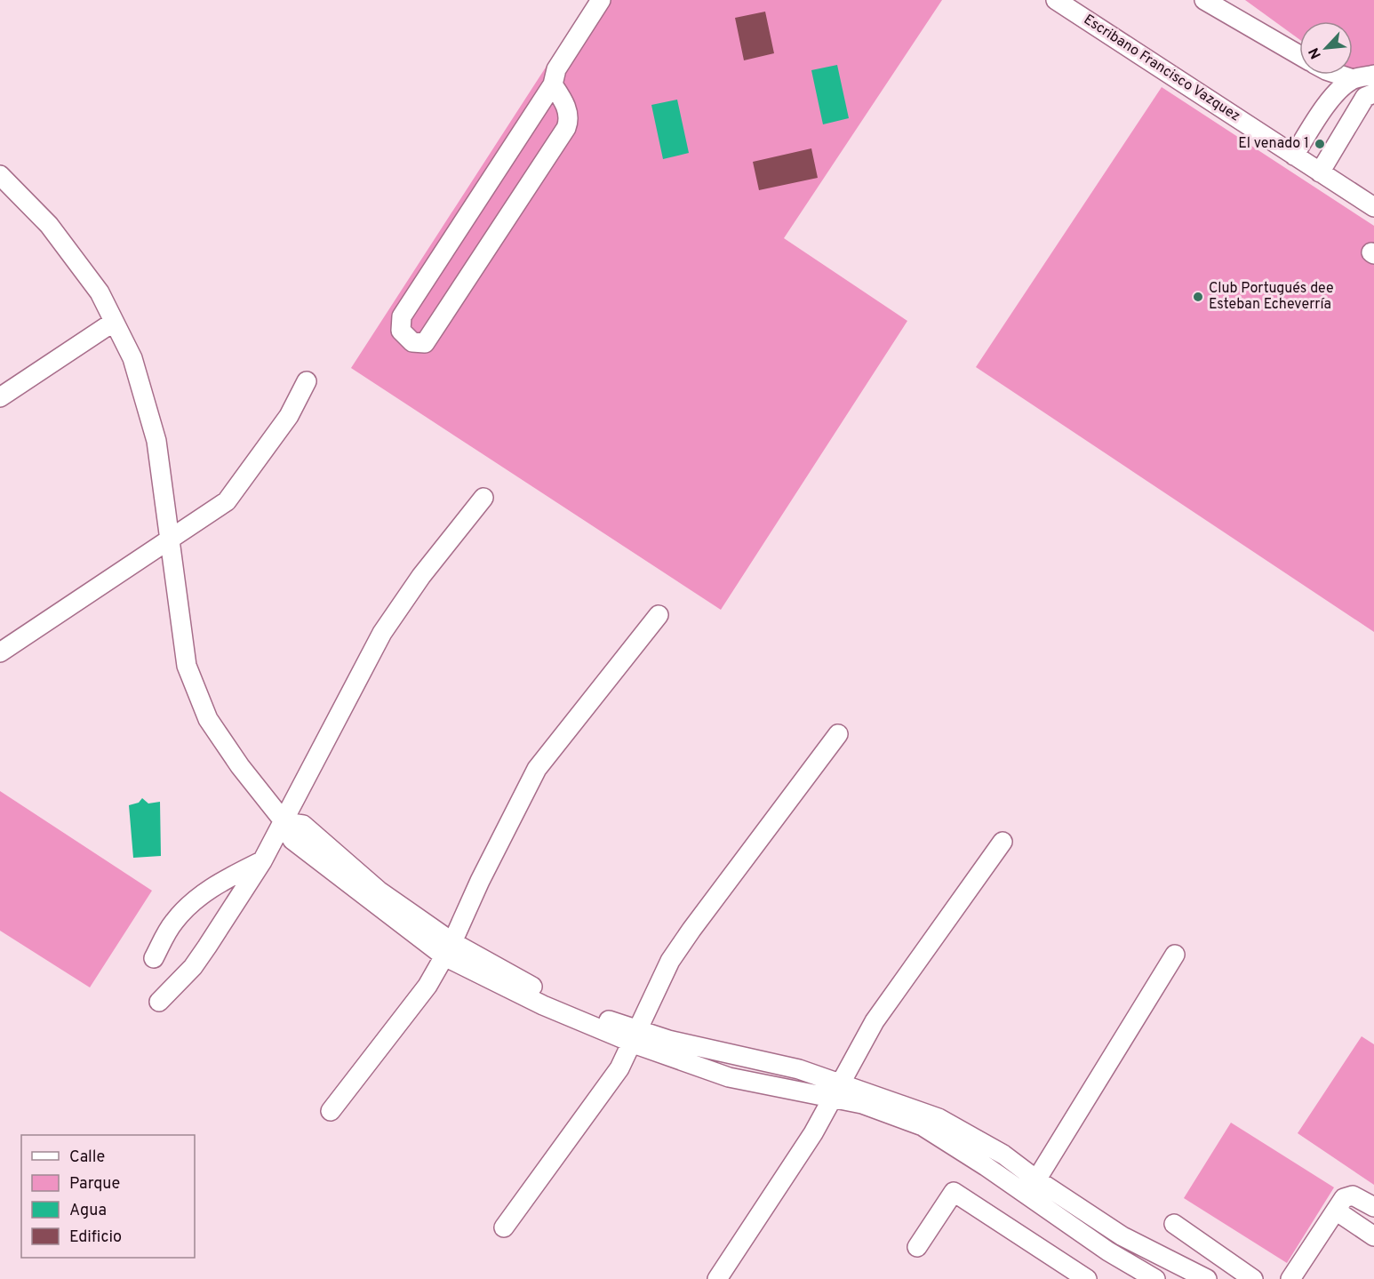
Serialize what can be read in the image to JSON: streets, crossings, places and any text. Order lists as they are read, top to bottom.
{
  "streets": {
    "street": ["Escribano Francisco Vazquez"]
  },
  "places": ["El venado 1", "Club Portugués dee Esteban Echeverría"],
  "legend": [
    "Calle",
    "Parque",
    "Agua",
    "Edificio"
  ],
  "north": "bottom left"
}
